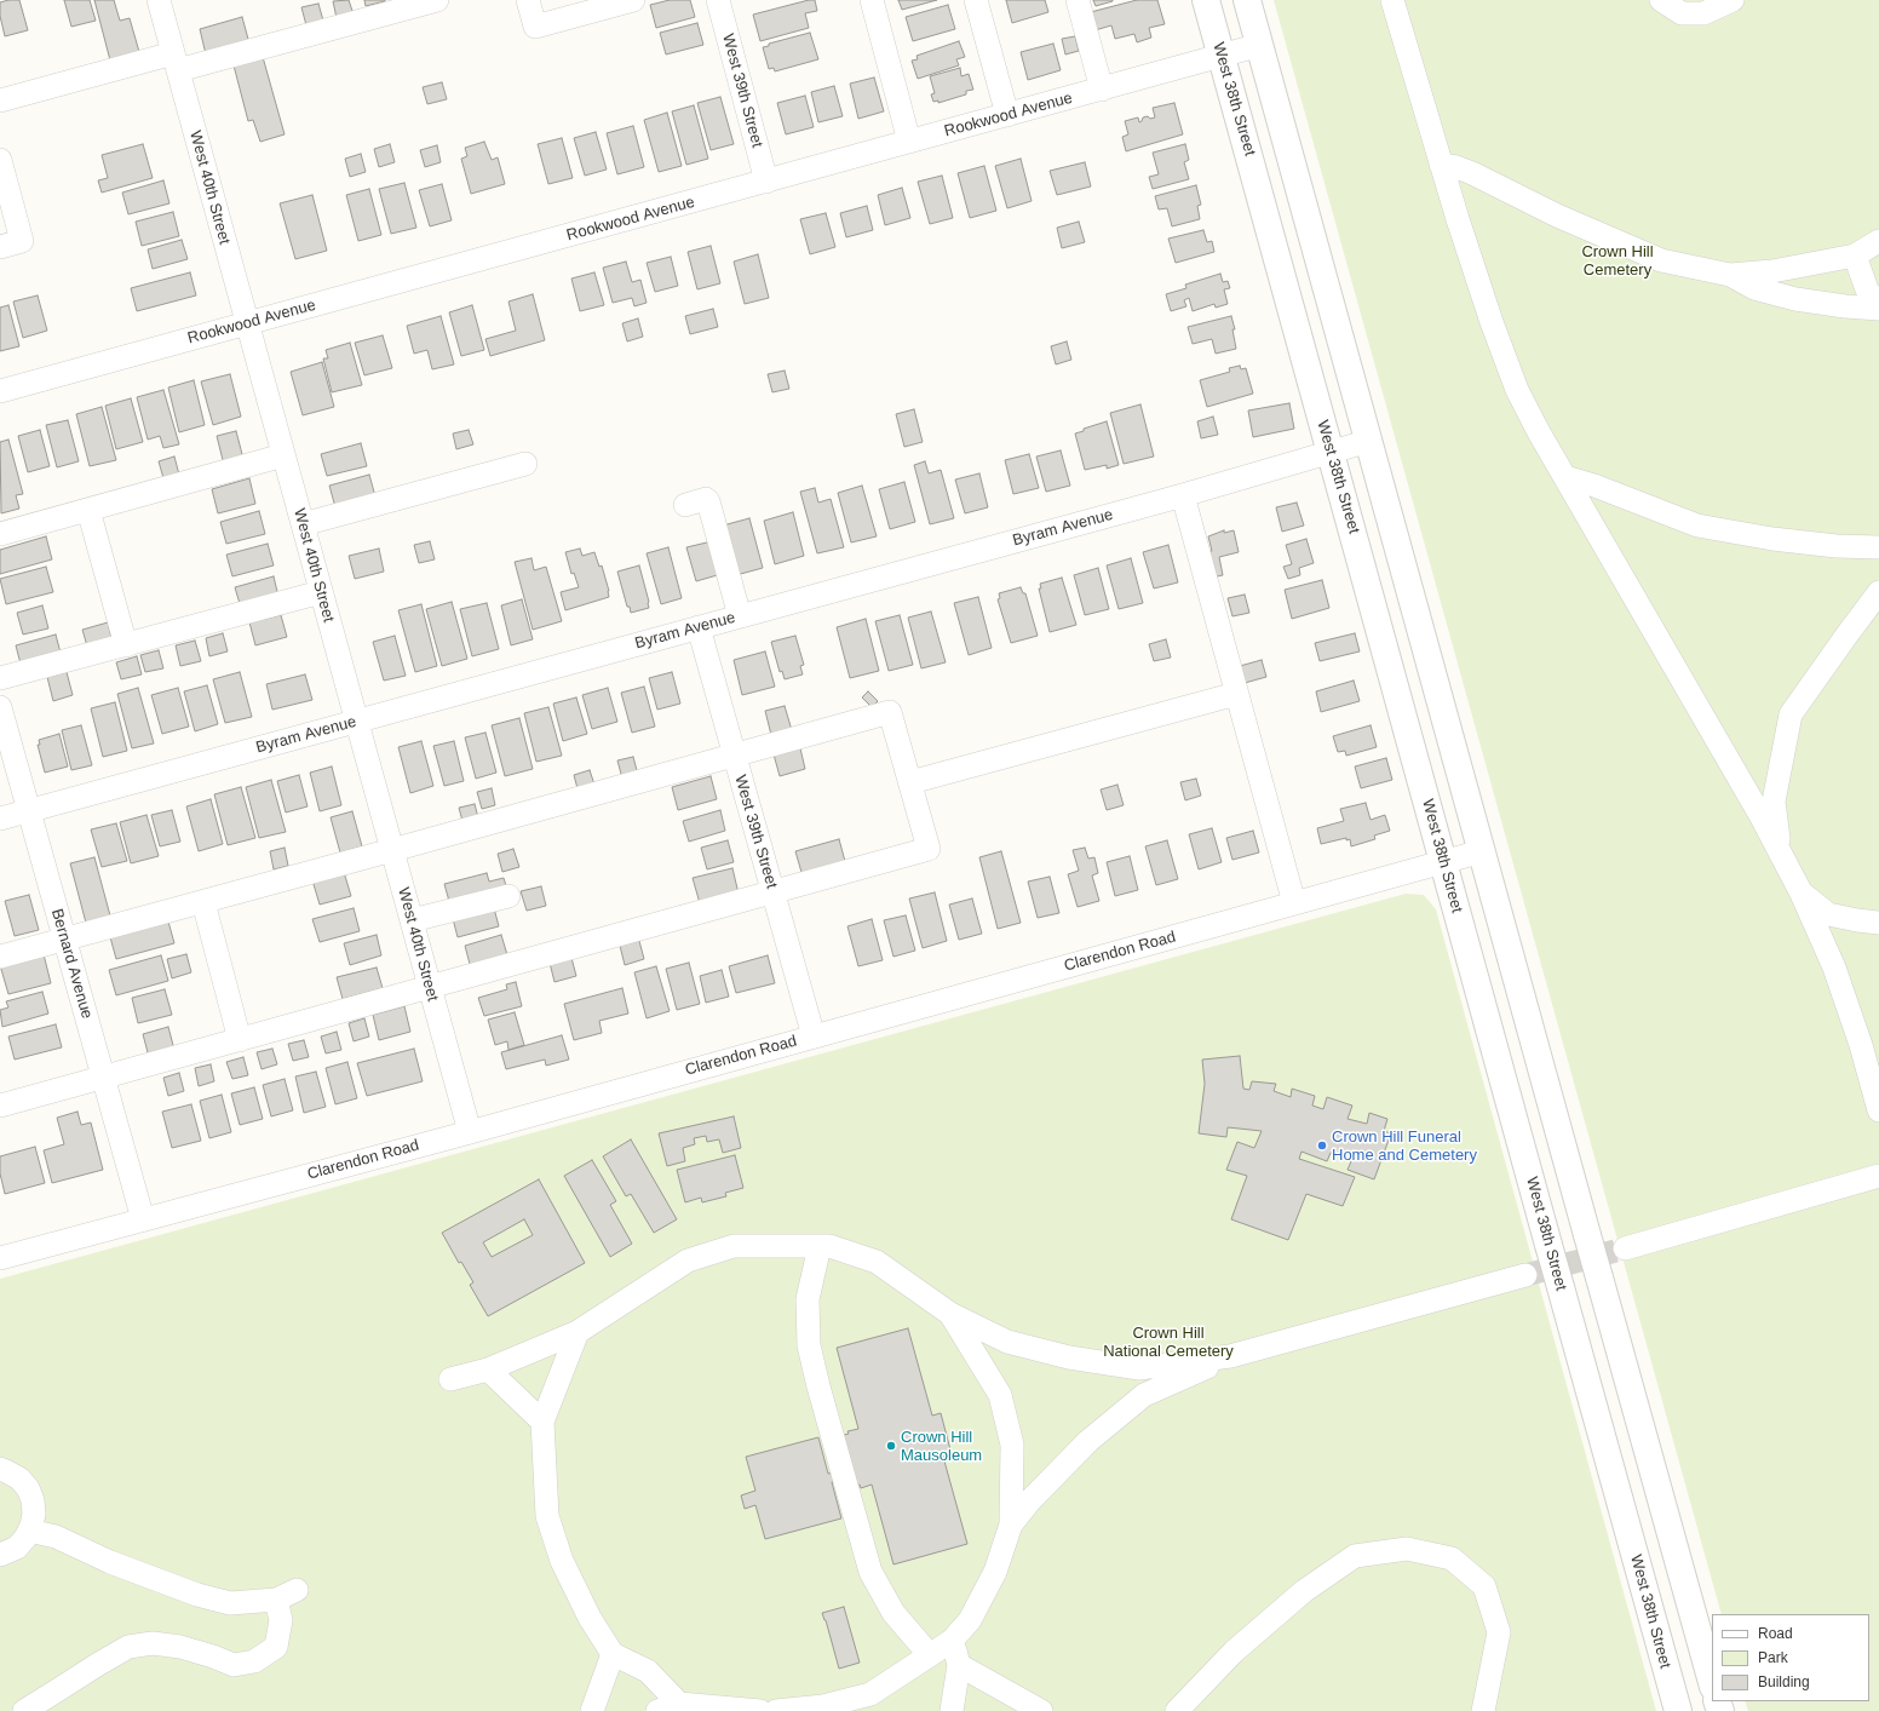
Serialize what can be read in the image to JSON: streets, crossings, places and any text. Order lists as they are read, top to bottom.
{
  "streets": {
    "main road": ["West 38th Street"],
    "street": [
      "West 39th Street",
      "Rookwood Avenue",
      "West 40th Street",
      "Byram Avenue",
      "Clarendon Road",
      "Bernard Avenue"
    ]
  },
  "crossings": [
    ["West 39th Street", "Rookwood Avenue"],
    ["West 39th Street", "Byram Avenue"],
    ["West 39th Street", "Clarendon Road"],
    ["West 38th Street", "Rookwood Avenue"],
    ["West 38th Street", "Byram Avenue"],
    ["West 38th Street", "Clarendon Road"],
    ["Rookwood Avenue", "West 40th Street"],
    ["West 40th Street", "Byram Avenue"],
    ["West 40th Street", "Clarendon Road"],
    ["Byram Avenue", "Bernard Avenue"],
    ["Clarendon Road", "Bernard Avenue"]
  ],
  "parks": ["Crown Hill Cemetery", "Crown Hill National Cemetery"],
  "places": ["Crown Hill Funeral Home and Cemetery", "Crown Hill Mausoleum"],
  "legend": ["Road", "Park", "Building"]
}
